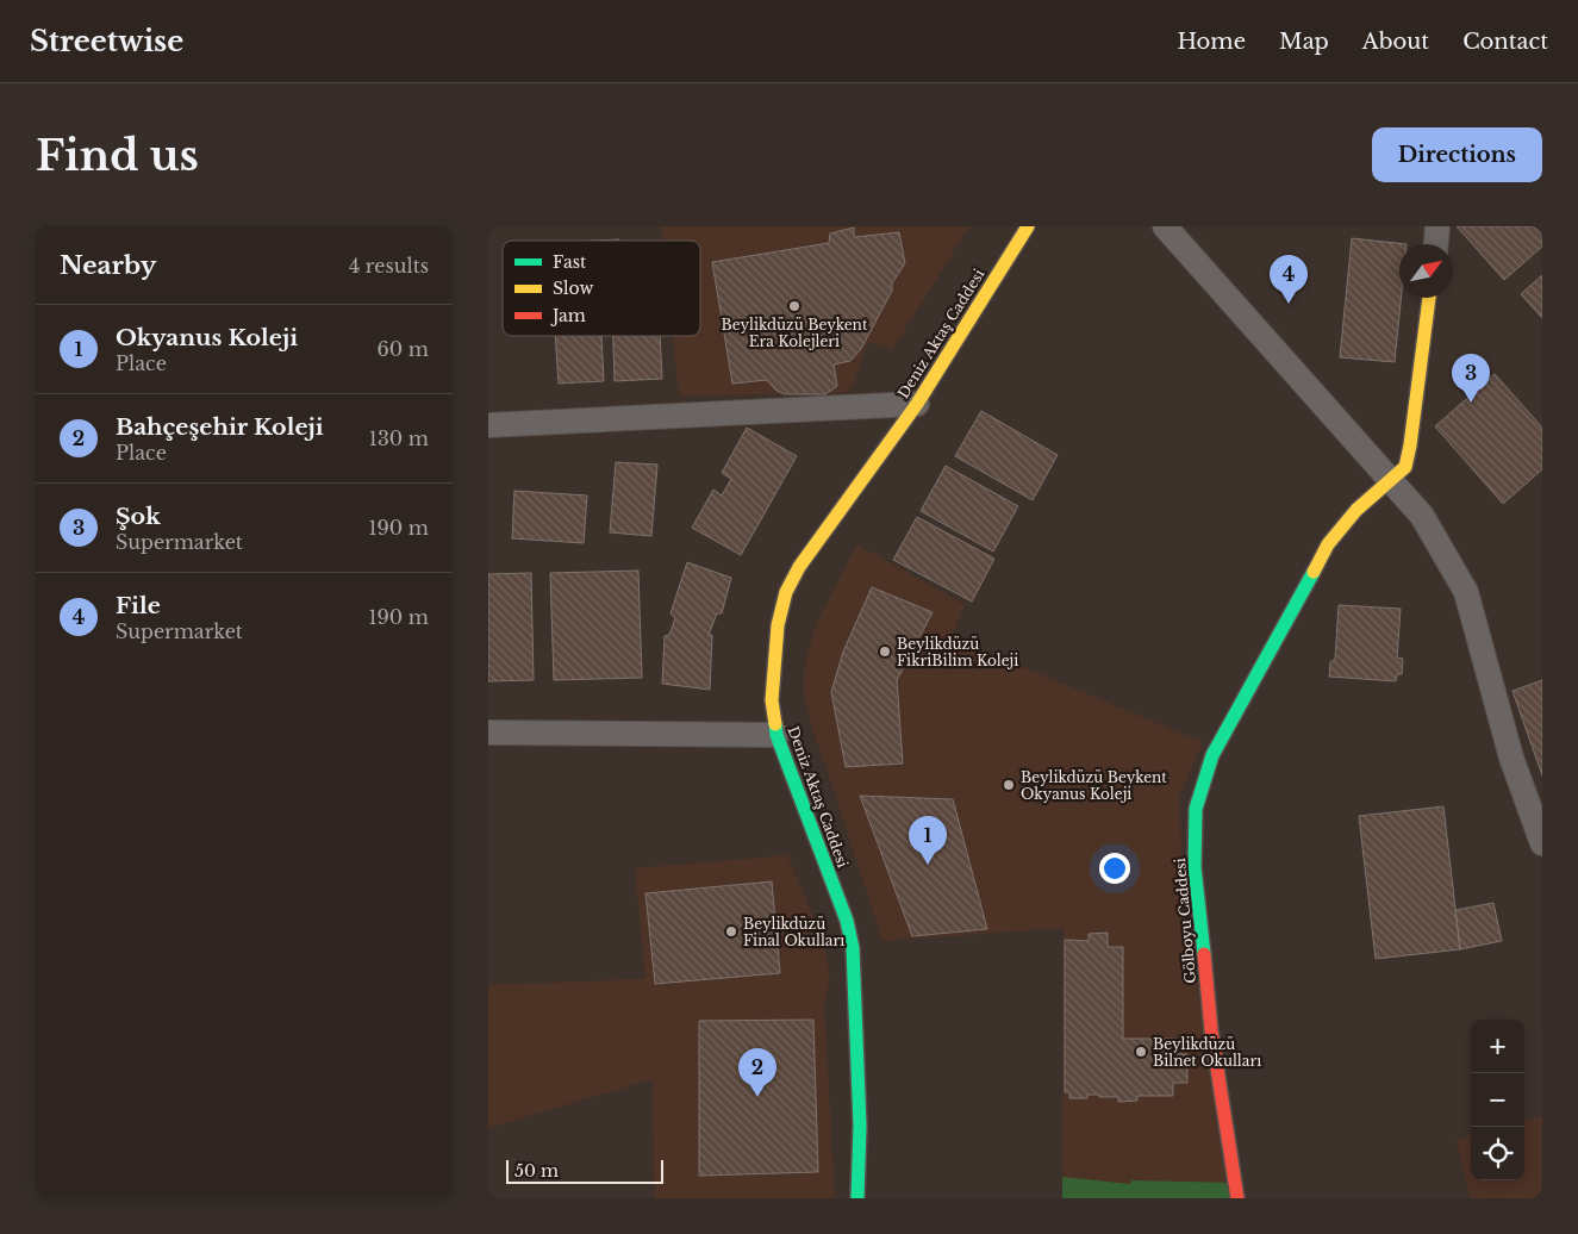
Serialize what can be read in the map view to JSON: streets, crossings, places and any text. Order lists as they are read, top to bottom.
{
  "streets": {
    "street": ["Deniz Aktaş Caddesi", "Gölboyu Caddesi"]
  },
  "places": [
    "Beylikdüzü Beykent Era Kolejleri",
    "Beylikdüzü FikriBilim Koleji",
    "Beylikdüzü Beykent Okyanus Koleji",
    "Beylikdüzü Final Okulları",
    "Beylikdüzü Bilnet Okulları"
  ],
  "legend": ["Fast", "Slow", "Jam"],
  "scale_bar": "50 m",
  "north": "top right",
  "page": {
    "header": "Streetwise",
    "nav": [
      "Home",
      "Map",
      "About",
      "Contact"
    ],
    "buttons": "Directions",
    "title": "Find us",
    "heading": ["Nearby", "4 results"],
    "pins": [
      "4",
      "3",
      "1",
      "2"
    ],
    "list": [
      {
        "mark": "1",
        "name": "Okyanus Koleji",
        "note": "Place",
        "value": "60 m"
      },
      {
        "mark": "2",
        "name": "Bahçeşehir Koleji",
        "note": "Place",
        "value": "130 m"
      },
      {
        "mark": "3",
        "name": "Şok",
        "note": "Supermarket",
        "value": "190 m"
      },
      {
        "mark": "4",
        "name": "File",
        "note": "Supermarket",
        "value": "190 m"
      }
    ],
    "map_buttons": ["+", "−"],
    "scale": "50 m"
  }
}
